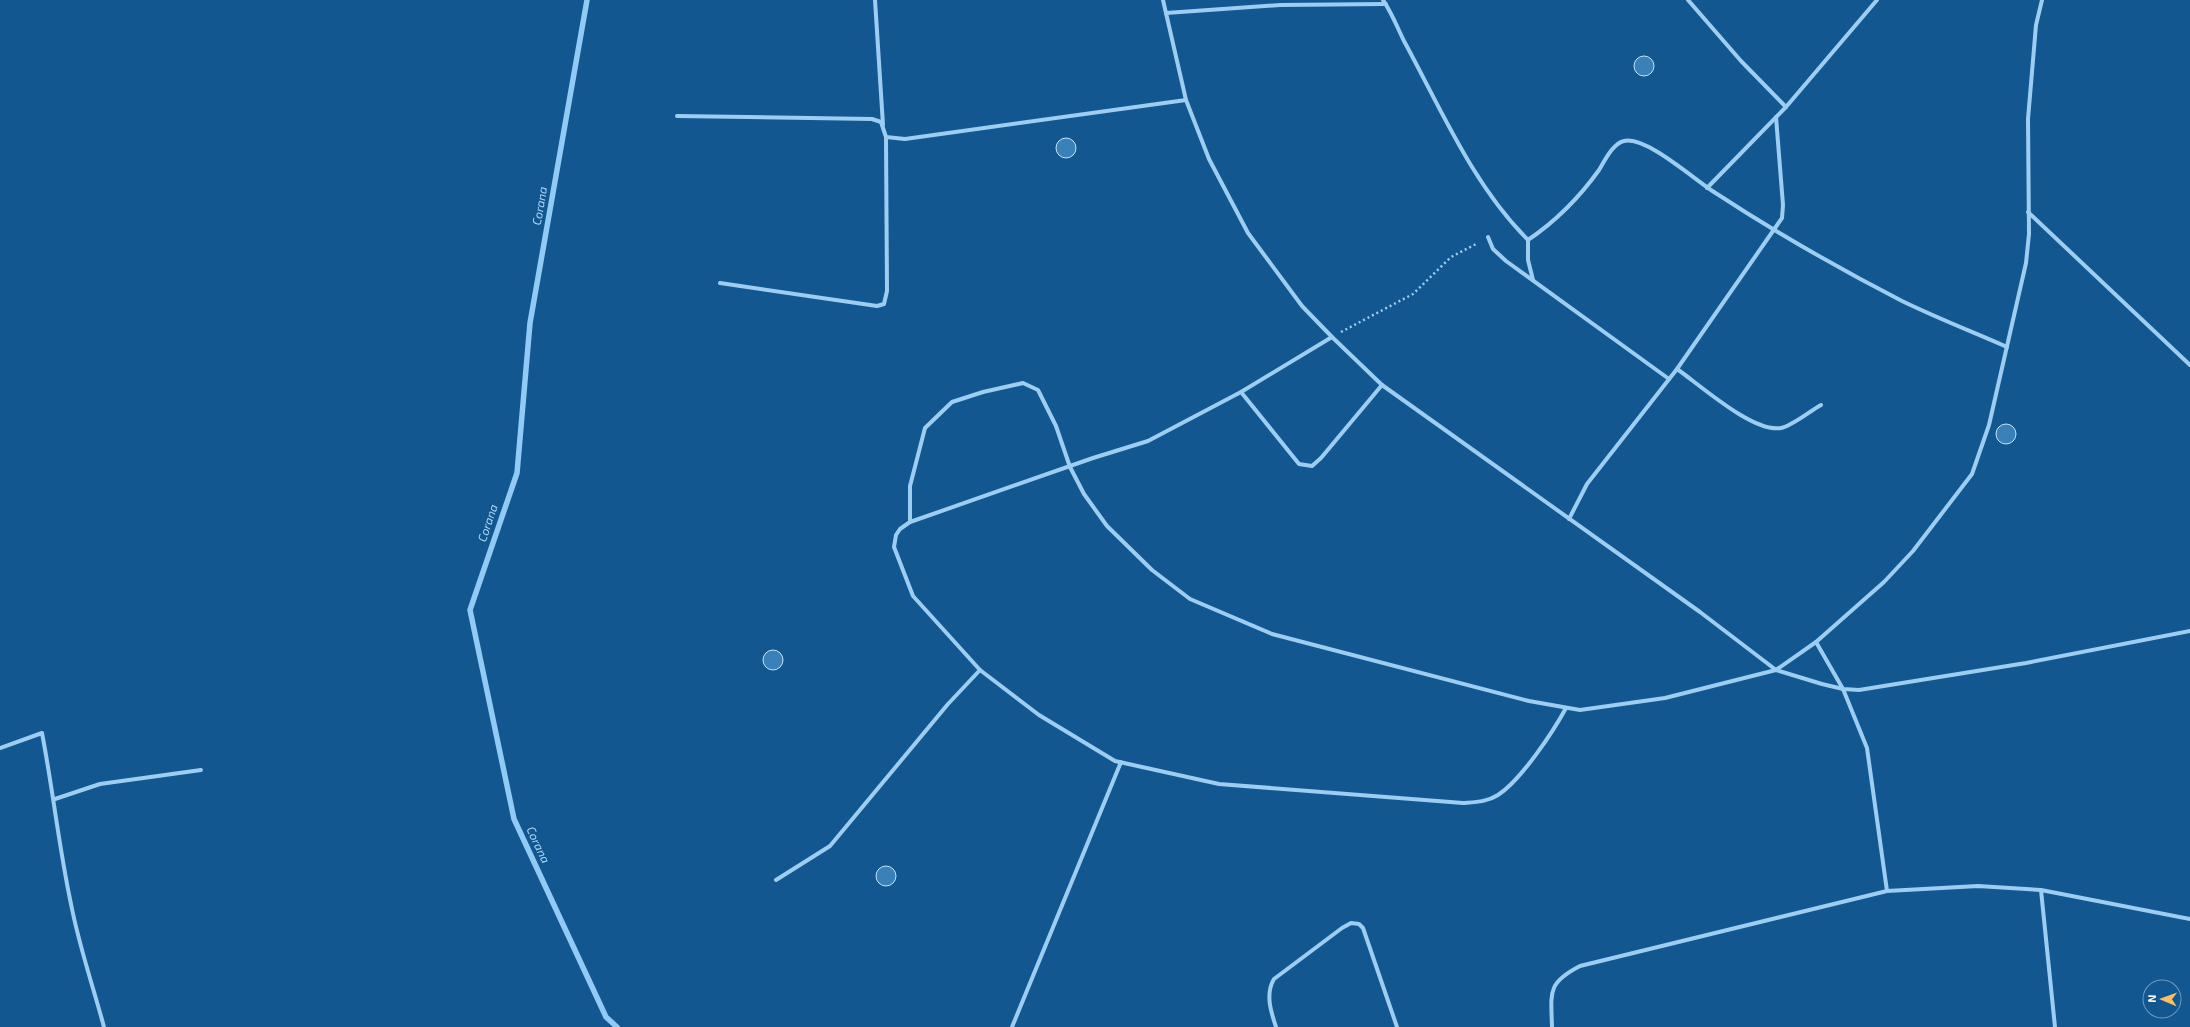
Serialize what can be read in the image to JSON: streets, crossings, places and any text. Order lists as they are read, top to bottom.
{
  "water": ["Corana"],
  "north": "left"
}
